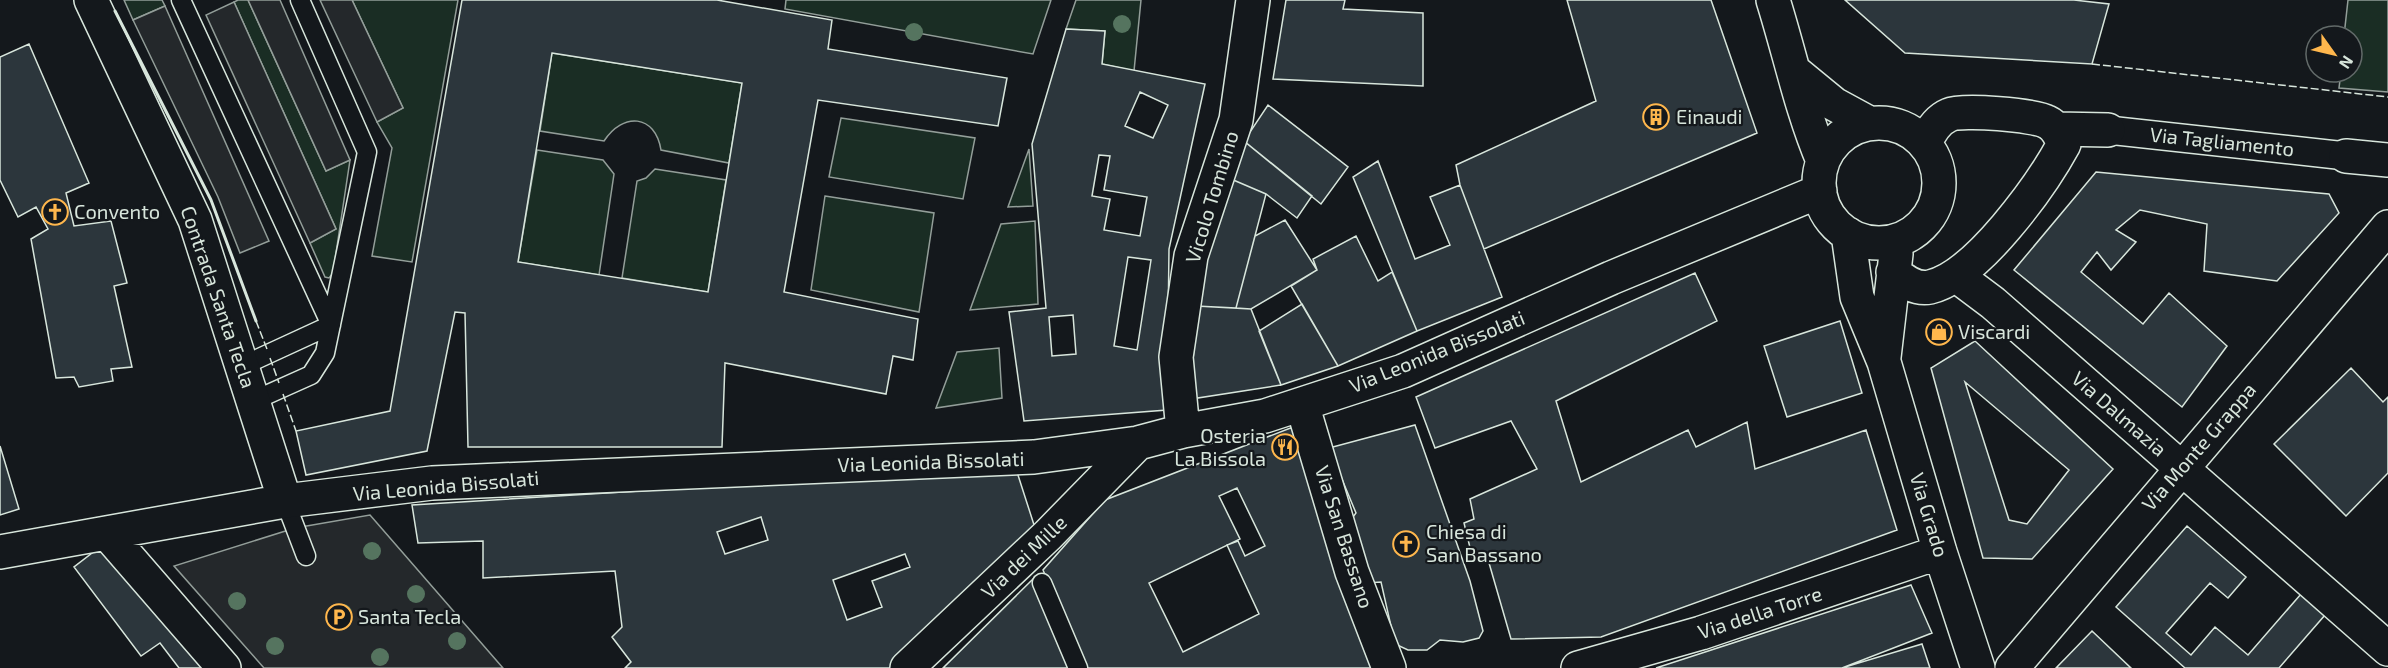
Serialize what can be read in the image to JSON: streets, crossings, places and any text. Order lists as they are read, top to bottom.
{
  "streets": {
    "street": [
      "Via Tagliamento",
      "Vicolo Tombino",
      "Contrada Santa Tecla",
      "Via Leonida Bissolati",
      "Via Dalmazia",
      "Via Monte Grappa",
      "Via Grado",
      "Via San Bassano",
      "Via dei Mille",
      "Via della Torre"
    ]
  },
  "crossings": [
    ["Via Tagliamento", "Via Leonida Bissolati"],
    ["Via Tagliamento", "Via Grado"],
    ["Vicolo Tombino", "Via Leonida Bissolati"],
    ["Contrada Santa Tecla", "Via Leonida Bissolati"],
    ["Via Leonida Bissolati", "Via Grado"],
    ["Via Leonida Bissolati", "Via San Bassano"],
    ["Via Leonida Bissolati", "Via dei Mille"],
    ["Via Dalmazia", "Via Monte Grappa"],
    ["Via Grado", "Via della Torre"]
  ],
  "places": {
    "building": ["Einaudi"],
    "church": ["Convento", "Chiesa di San Bassano"],
    "shop": ["Viscardi"],
    "restaurant": ["Osteria La Bissola"],
    "parking": ["Santa Tecla"]
  },
  "north": "bottom right"
}
